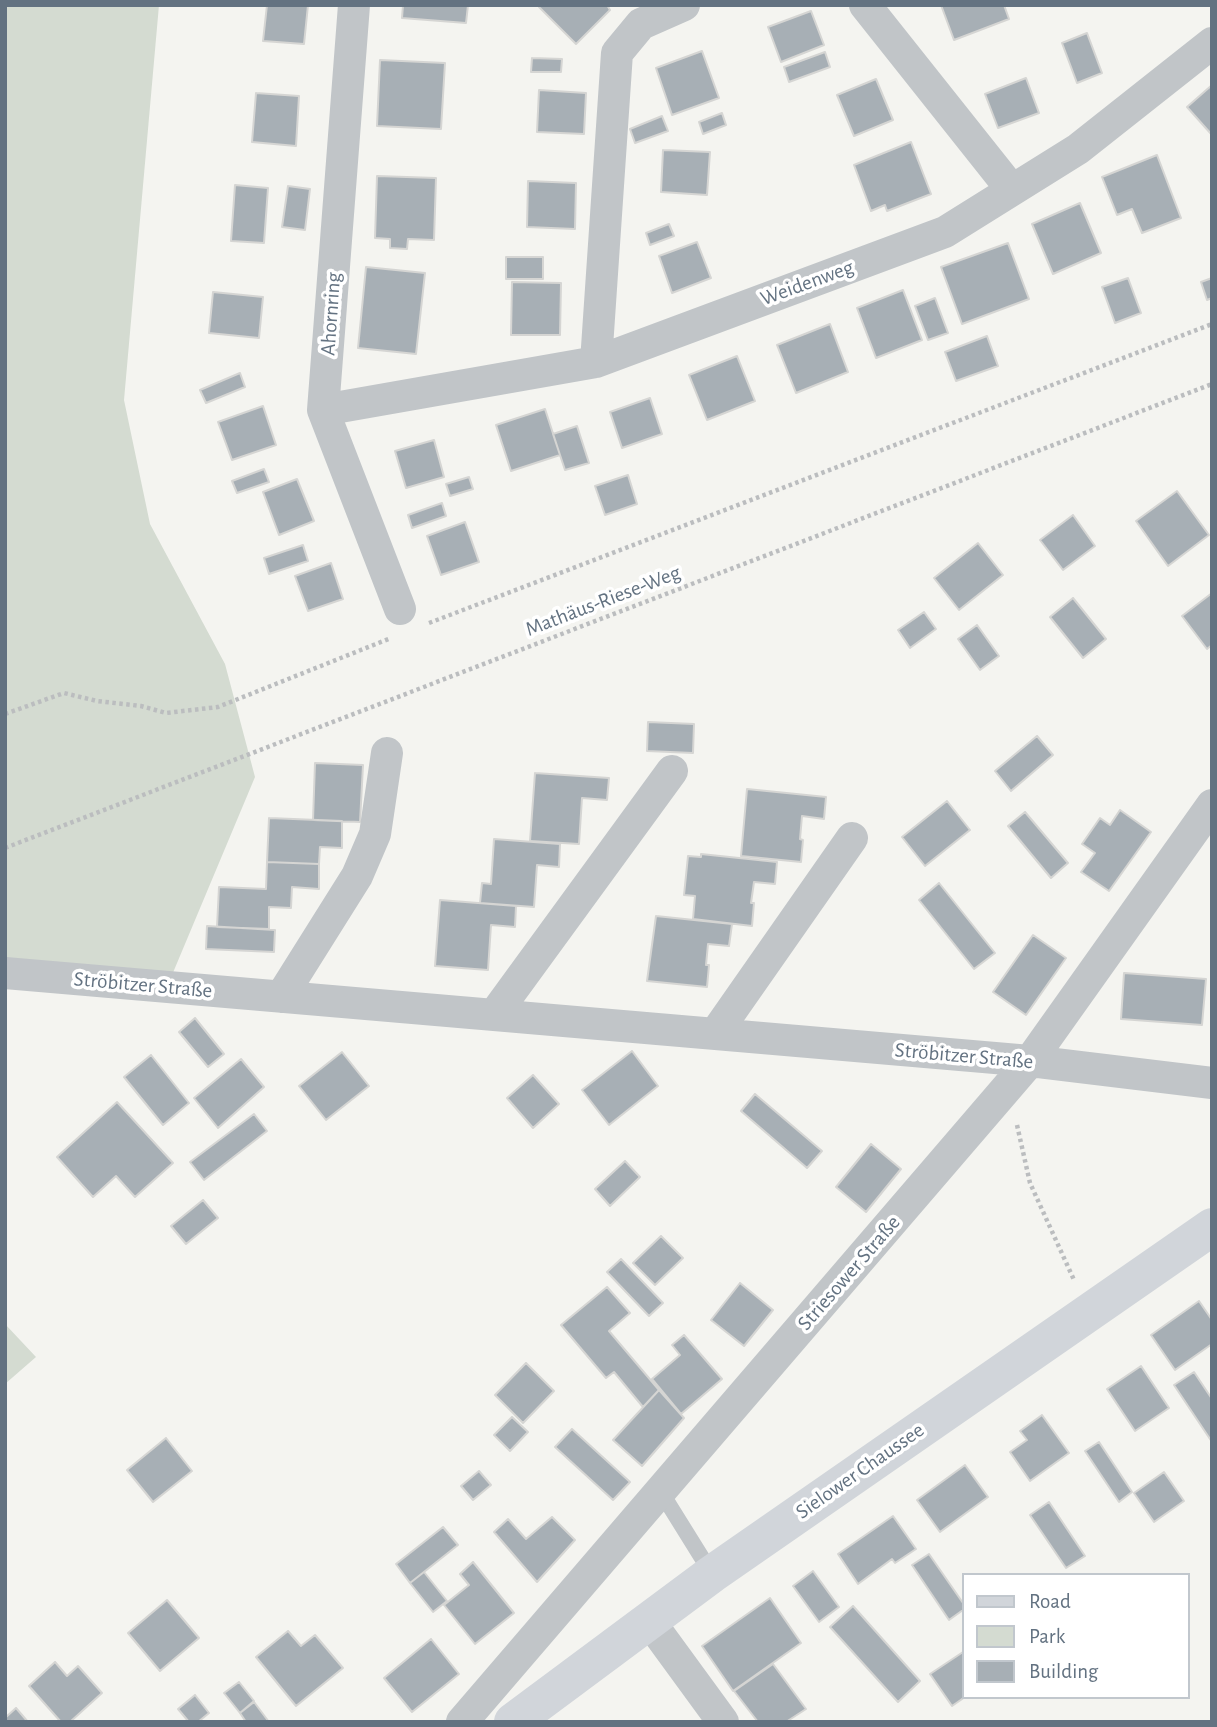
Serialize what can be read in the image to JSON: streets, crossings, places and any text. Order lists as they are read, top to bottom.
{
  "streets": {
    "main road": ["Sielower Chaussee"],
    "street": [
      "Weidenweg",
      "Ahornring",
      "Ströbitzer Straße",
      "Striesower Straße"
    ],
    "path": ["Mathäus-Riese-Weg"]
  },
  "crossings": [
    ["Weidenweg", "Ahornring"],
    ["Ströbitzer Straße", "Striesower Straße"]
  ],
  "legend": ["Road", "Park", "Building"]
}
